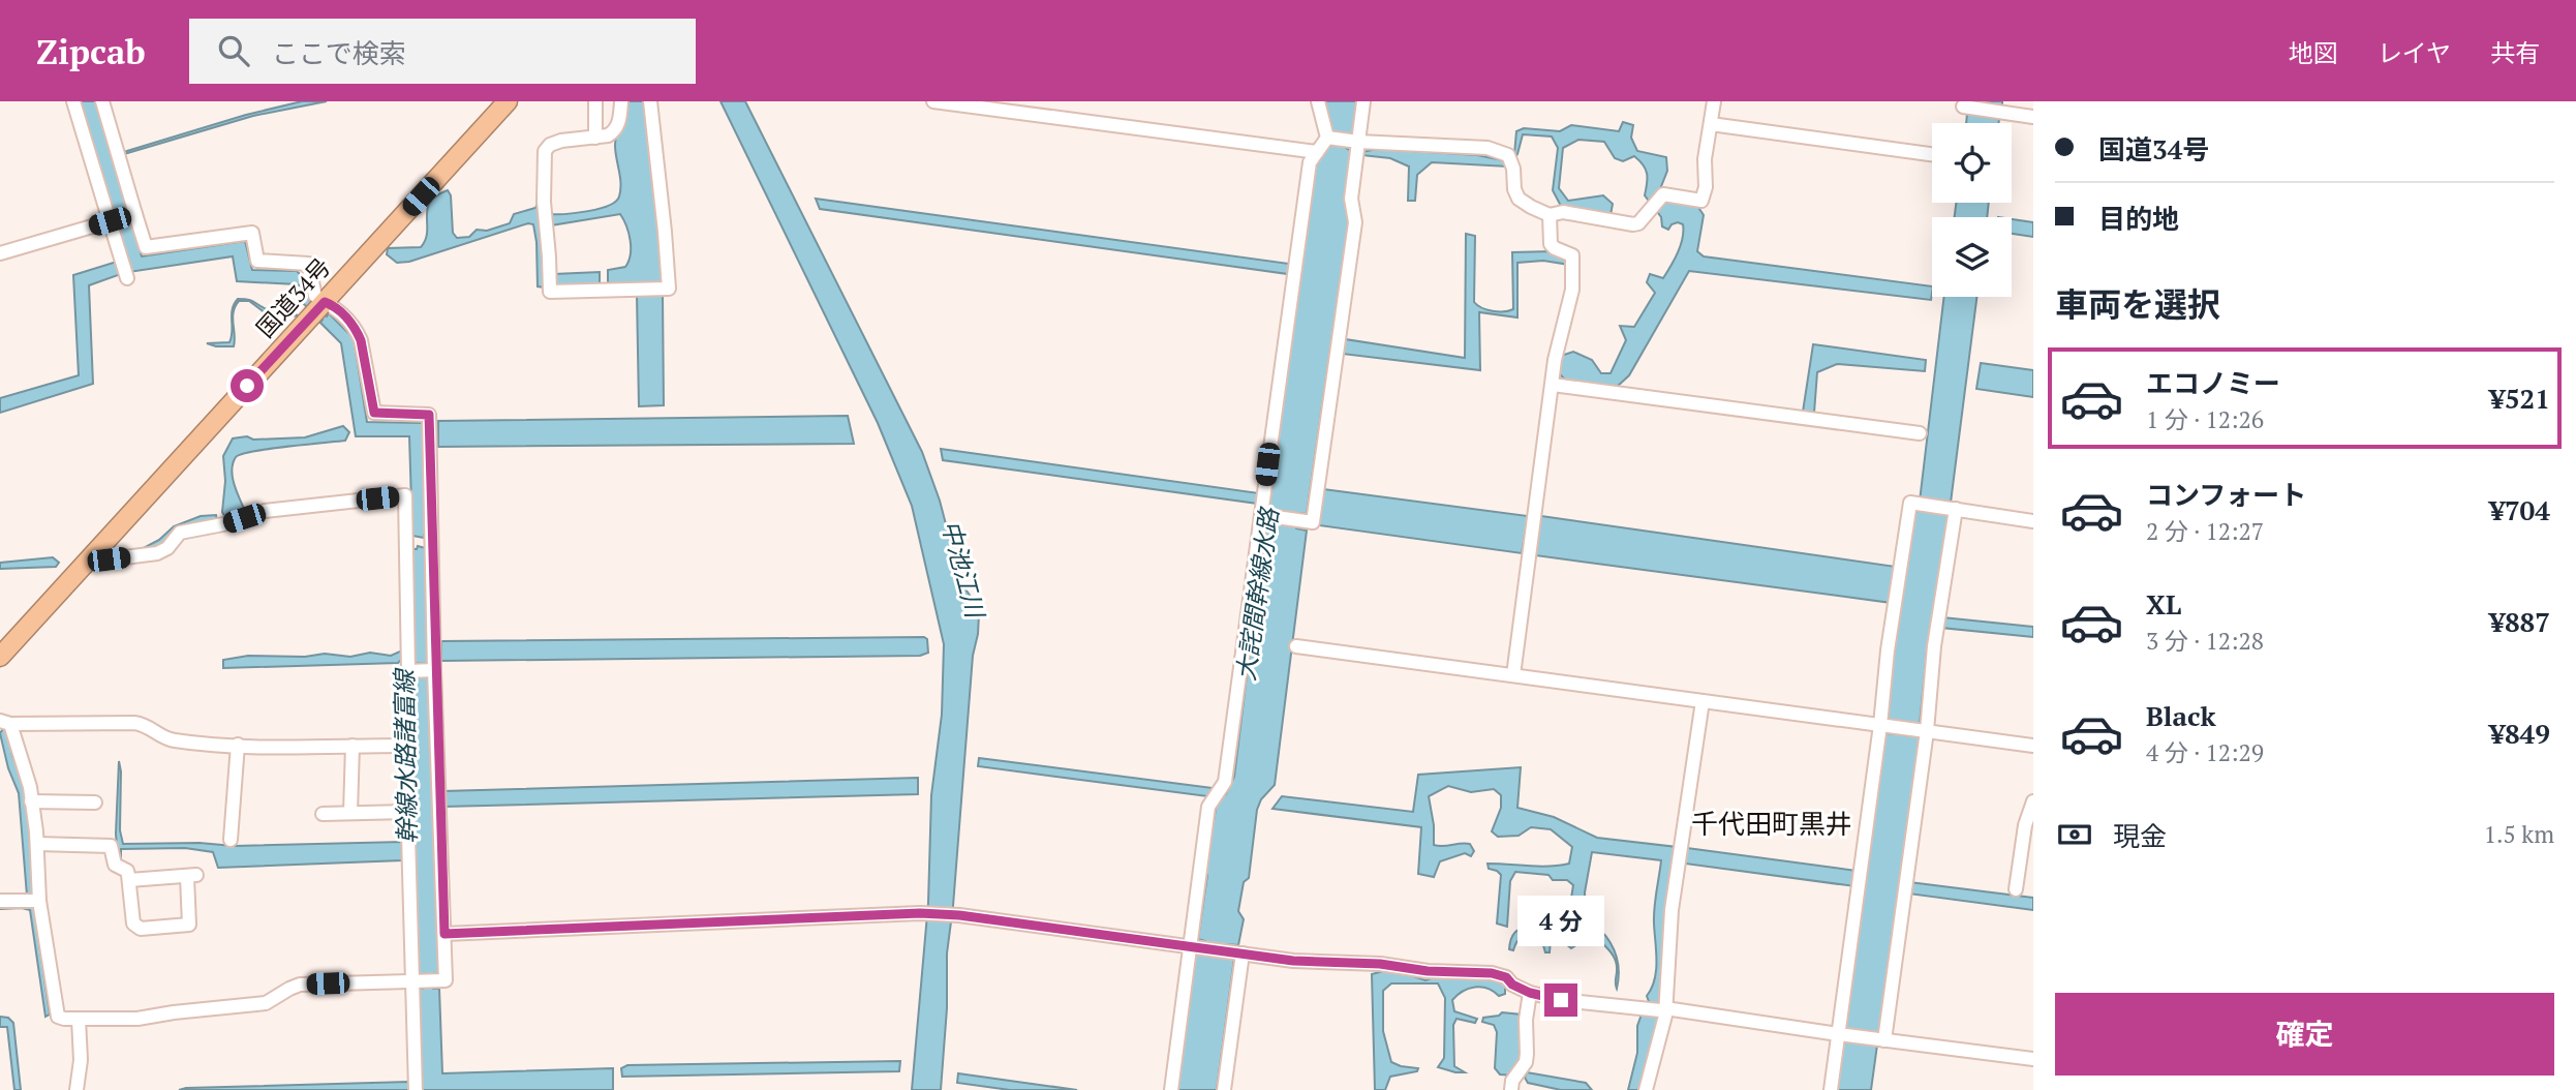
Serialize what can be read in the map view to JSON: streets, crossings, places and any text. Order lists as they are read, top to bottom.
{
  "streets": {
    "highway": ["国道34号"]
  },
  "districts": ["千代田町黒井"],
  "water": ["中池江川", "大詫間幹線水路", "幹線水路諸富線"],
  "page": {
    "header": "Zipcab",
    "search": "ここで検索",
    "nav": ["地図", "レイヤ", "共有"],
    "banner": ["国道34号", "目的地"],
    "heading": "車両を選択",
    "list": [
      {
        "name": "エコノミー",
        "note": "1 分 · 12:26",
        "value": "¥521"
      },
      {
        "name": "コンフォート",
        "note": "2 分 · 12:27",
        "value": "¥704"
      },
      {
        "name": "XL",
        "note": "3 分 · 12:28",
        "value": "¥887"
      },
      {
        "name": "Black",
        "note": "4 分 · 12:29",
        "value": "¥849"
      }
    ],
    "pay": ["現金", "1.5 km"],
    "bubble": "4 分",
    "buttons": "確定"
  }
}
